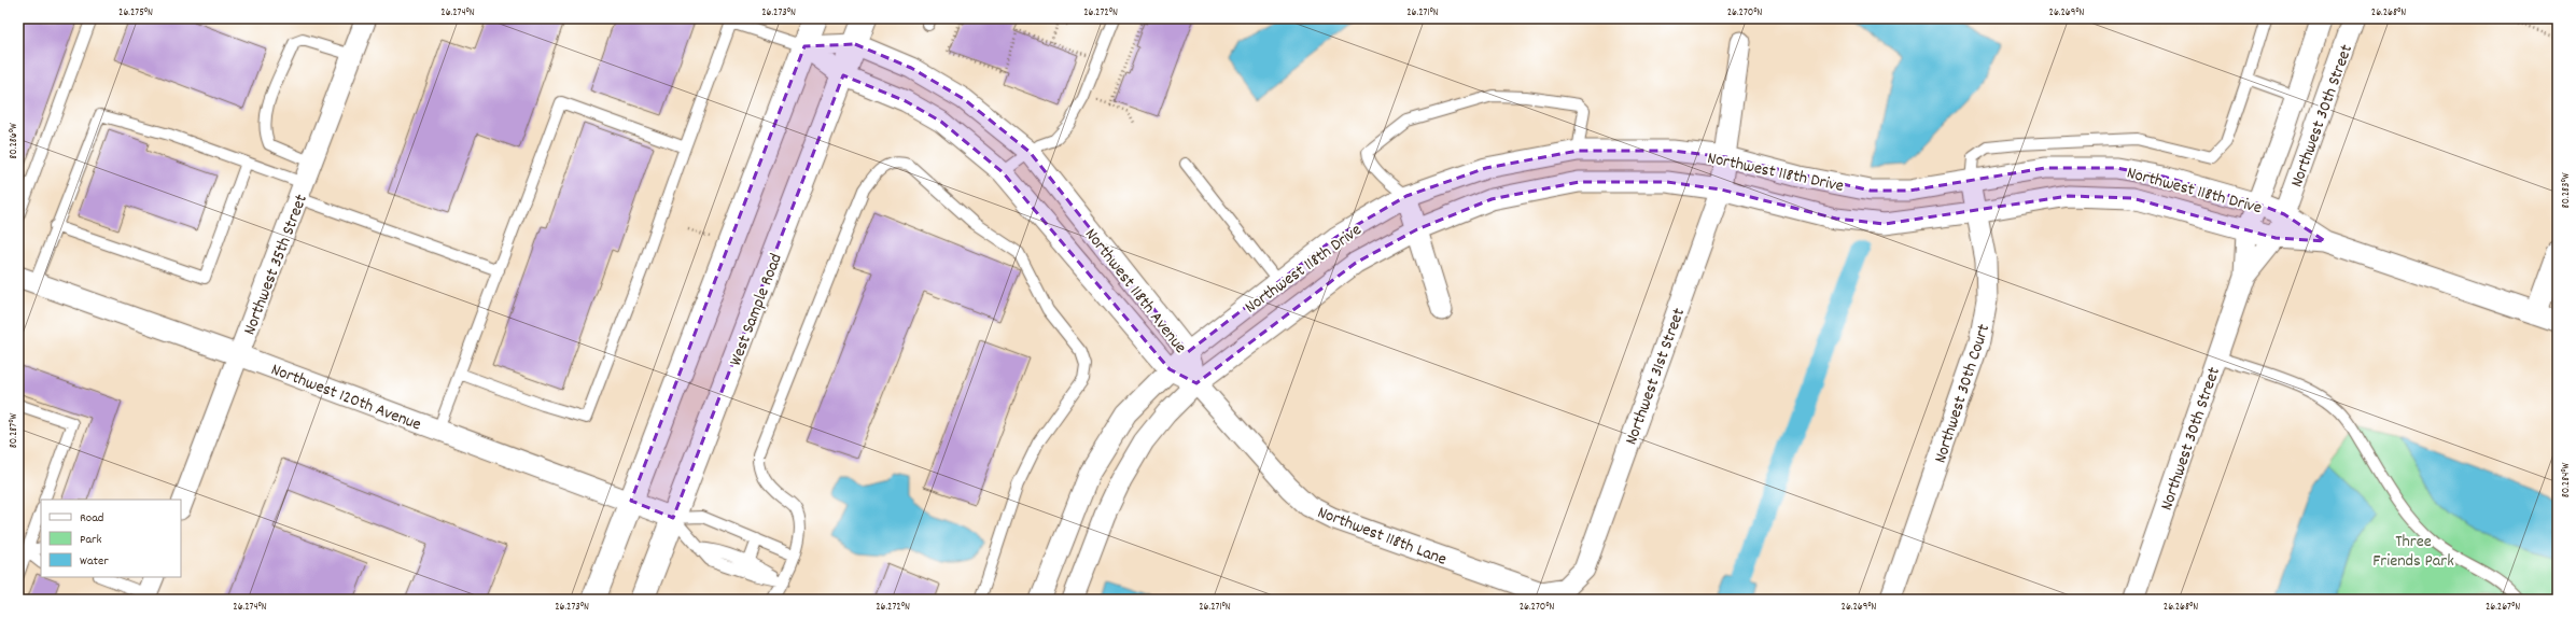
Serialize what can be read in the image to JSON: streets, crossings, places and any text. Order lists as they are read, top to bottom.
{
  "streets": {
    "main road": ["West Sample Road"],
    "street": [
      "Northwest 30th Street",
      "Northwest 118th Drive",
      "Northwest 35th Street",
      "Northwest 118th Avenue",
      "Northwest 31st Street",
      "Northwest 30th Court",
      "Northwest 120th Avenue",
      "Northwest 118th Lane"
    ]
  },
  "crossings": [
    ["Northwest 30th Street", "Northwest 118th Drive"],
    ["Northwest 118th Drive", "Northwest 118th Avenue"],
    ["Northwest 118th Drive", "Northwest 31st Street"],
    ["Northwest 118th Drive", "Northwest 30th Court"],
    ["Northwest 118th Drive", "Northwest 118th Lane"],
    ["Northwest 35th Street", "Northwest 120th Avenue"],
    ["Northwest 118th Avenue", "West Sample Road"],
    ["Northwest 118th Avenue", "Northwest 118th Lane"],
    ["West Sample Road", "Northwest 120th Avenue"],
    ["Northwest 31st Street", "Northwest 118th Lane"]
  ],
  "parks": ["Three Friends Park"],
  "legend": ["Road", "Park", "Water"],
  "coordinates": [
    "26.275°N",
    "26.274°N",
    "26.273°N",
    "26.272°N",
    "26.271°N",
    "26.270°N",
    "26.269°N",
    "26.268°N",
    "80.286°W",
    "80.283°W",
    "80.287°W",
    "80.284°W",
    "26.267°N"
  ]
}
